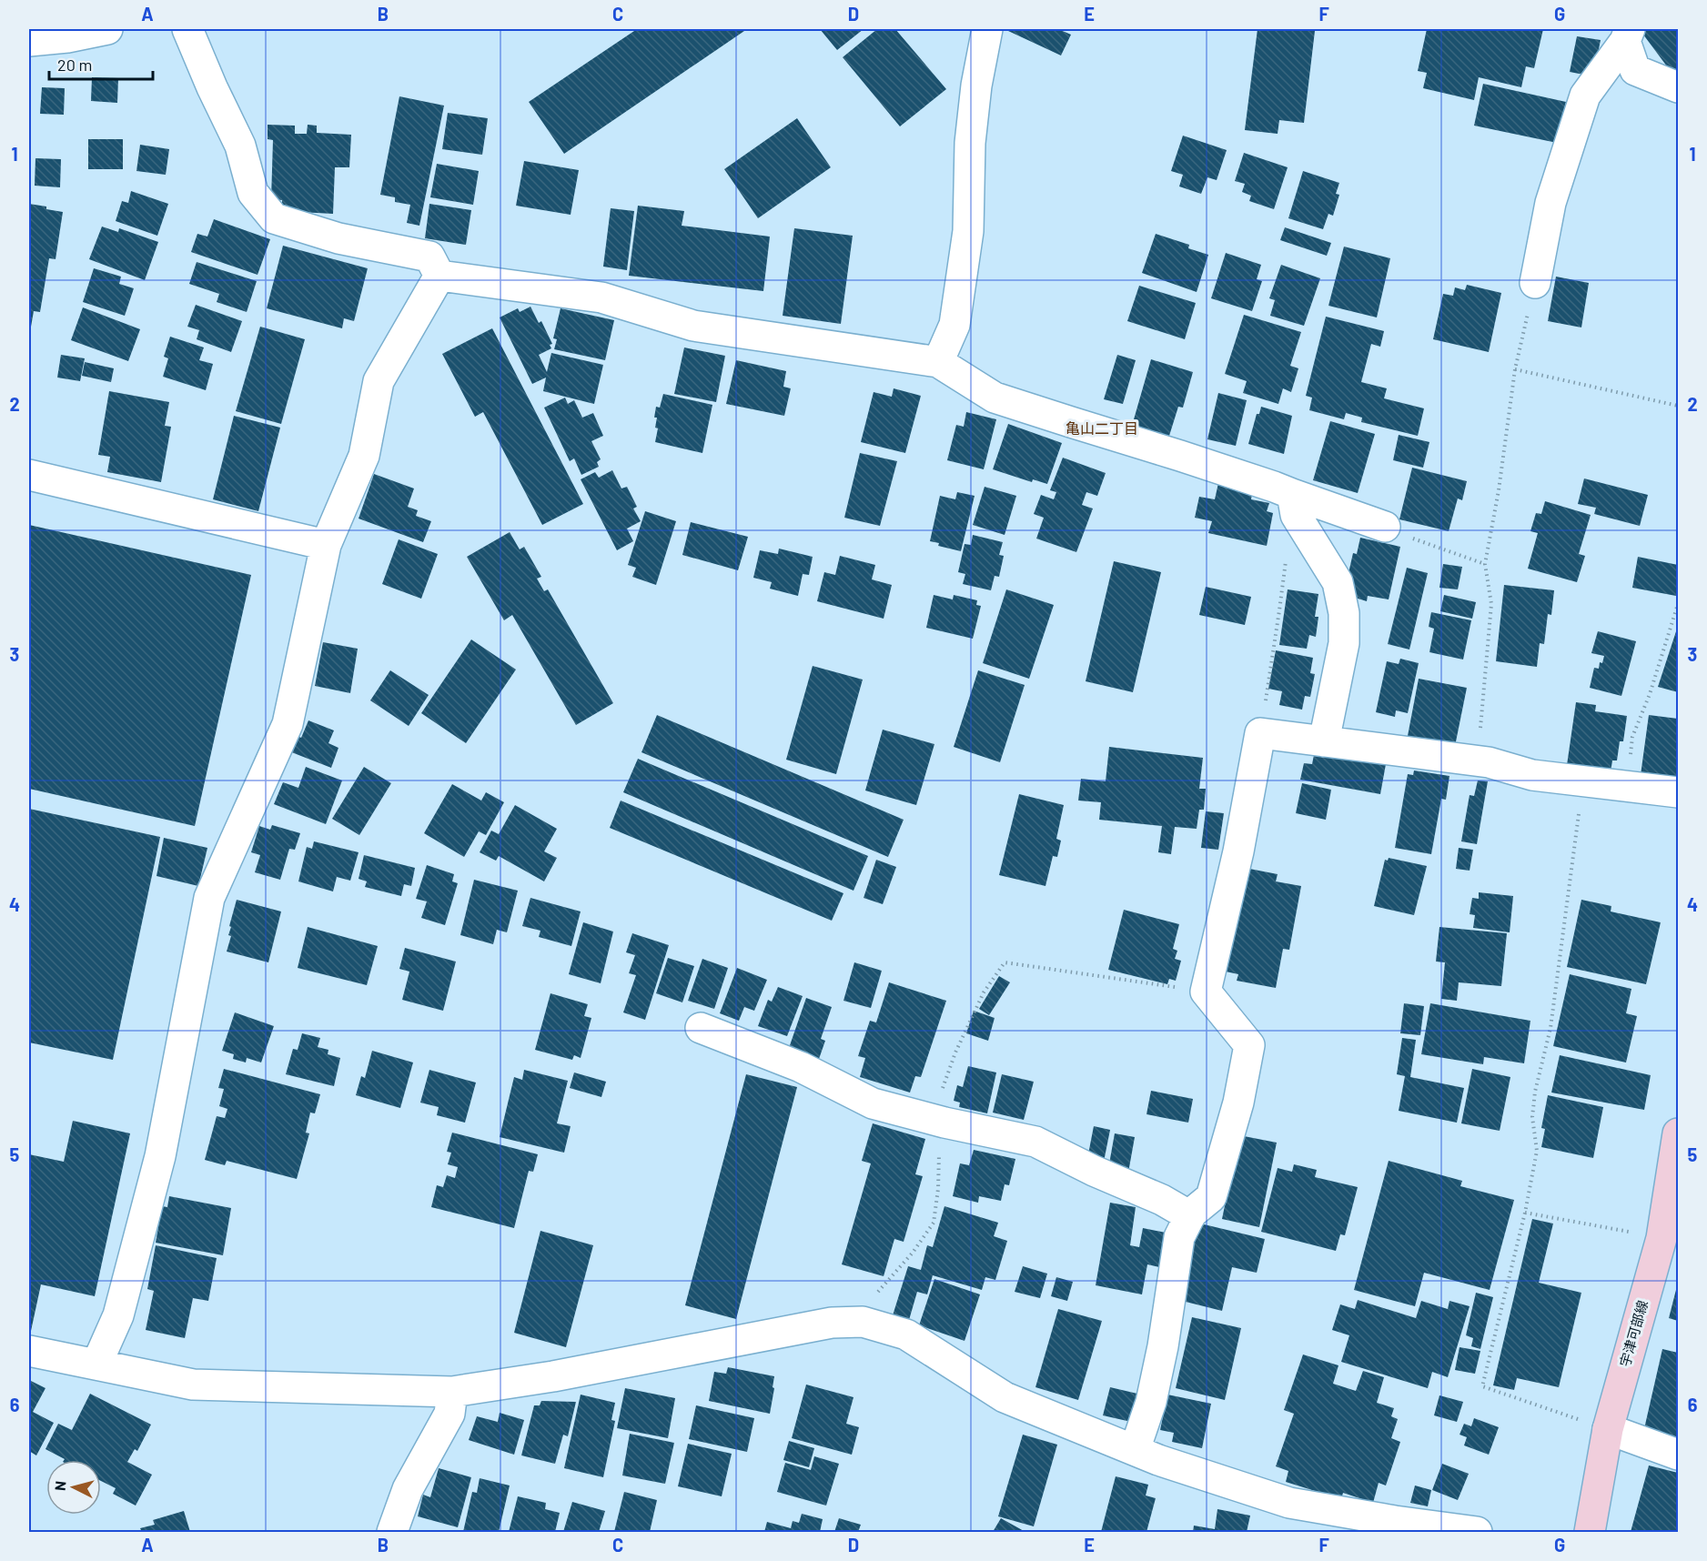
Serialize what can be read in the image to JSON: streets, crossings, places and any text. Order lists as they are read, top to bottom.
{
  "streets": {
    "main road": ["宇津可部線"]
  },
  "districts": ["亀山二丁目"],
  "scale_bar": "20 m",
  "north": "left",
  "grid": {
    "columns": [
      "A",
      "B",
      "C",
      "D",
      "E",
      "F",
      "G"
    ],
    "rows": [
      "1",
      "2",
      "3",
      "4",
      "5",
      "6"
    ]
  }
}
